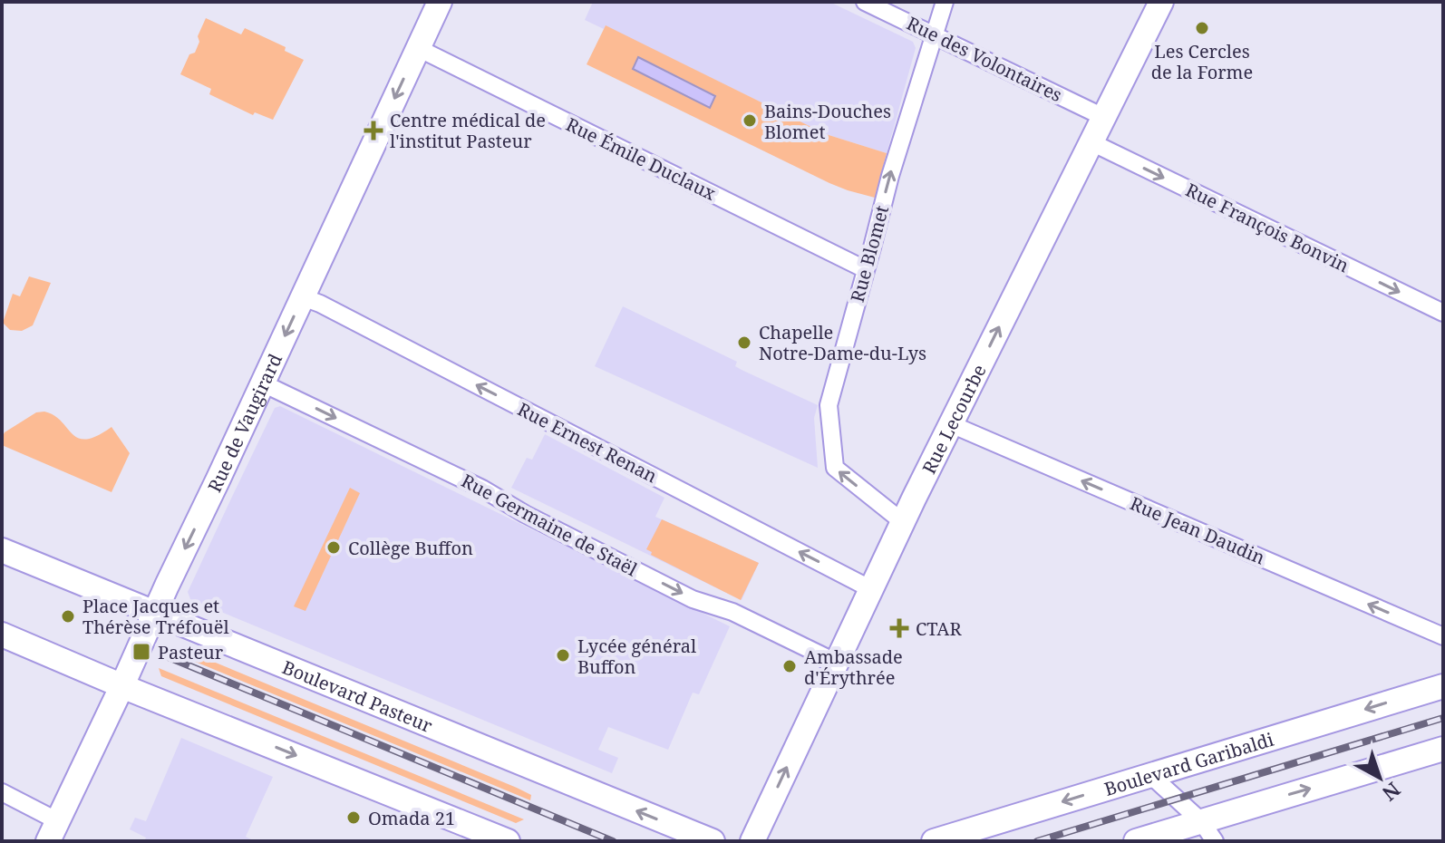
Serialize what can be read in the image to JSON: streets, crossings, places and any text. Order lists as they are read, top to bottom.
{
  "streets": {
    "main road": [
      "Rue Lecourbe",
      "Rue de Vaugirard",
      "Boulevard Pasteur",
      "Boulevard Garibaldi"
    ],
    "street": [
      "Rue des Volontaires",
      "Rue Émile Duclaux",
      "Rue François Bonvin",
      "Rue Blomet",
      "Rue Ernest Renan",
      "Rue Germaine de Staël",
      "Rue Jean Daudin"
    ]
  },
  "crossings": [
    ["Rue des Volontaires", "Rue Blomet"],
    ["Rue des Volontaires", "Rue Lecourbe"],
    ["Rue Émile Duclaux", "Rue Blomet"],
    ["Rue Émile Duclaux", "Rue de Vaugirard"],
    ["Rue François Bonvin", "Rue Lecourbe"],
    ["Rue Blomet", "Rue Lecourbe"],
    ["Rue Lecourbe", "Rue Ernest Renan"],
    ["Rue Lecourbe", "Rue Germaine de Staël"],
    ["Rue Lecourbe", "Rue Jean Daudin"],
    ["Rue de Vaugirard", "Rue Ernest Renan"],
    ["Rue de Vaugirard", "Rue Germaine de Staël"],
    ["Rue de Vaugirard", "Boulevard Pasteur"]
  ],
  "one_way": [
    "Rue François Bonvin",
    "Rue Blomet",
    "Rue Lecourbe",
    "Rue de Vaugirard",
    "Rue Ernest Renan",
    "Rue Germaine de Staël",
    "Rue Jean Daudin"
  ],
  "places": {
    "other": [
      "Les Cercles de la Forme",
      "Bains-Douches Blomet",
      "Chapelle Notre-Dame-du-Lys",
      "Collège Buffon",
      "Place Jacques et Thérèse Tréfouël",
      "Lycée général Buffon",
      "Ambassade d'Érythrée",
      "Omada 21"
    ],
    "health": ["Centre médical de l'institut Pasteur", "CTAR"],
    "transit": ["Pasteur"]
  },
  "north": "bottom right"
}
